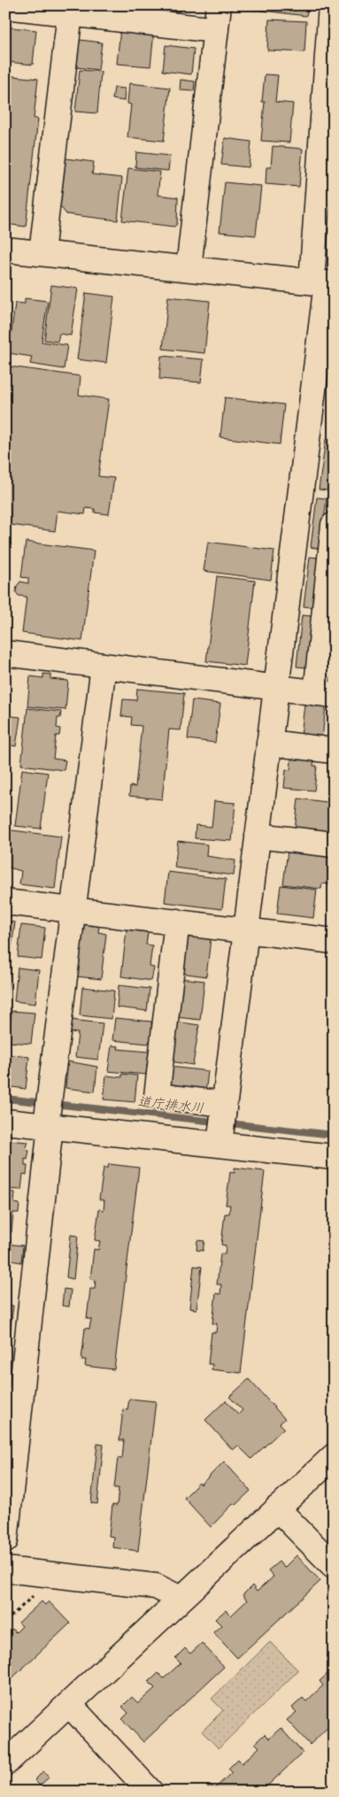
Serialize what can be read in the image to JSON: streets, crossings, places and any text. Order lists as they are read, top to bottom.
{
  "water": ["道庁排水川"]
}
